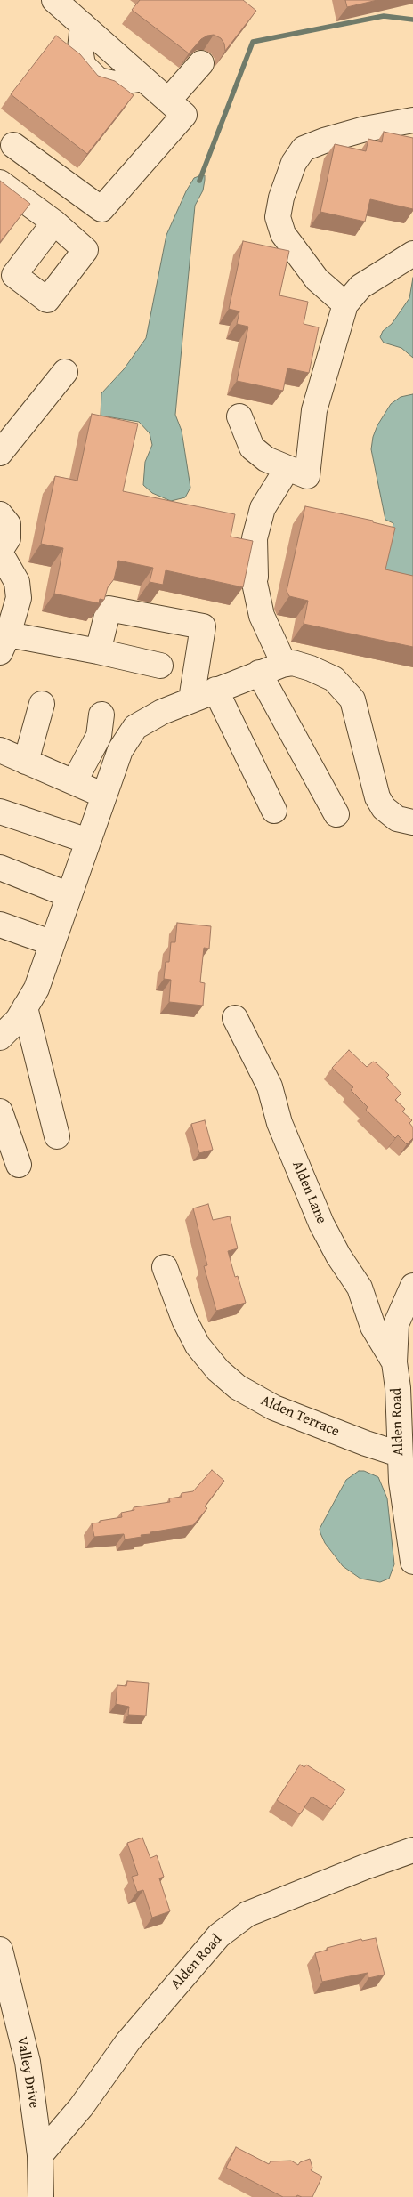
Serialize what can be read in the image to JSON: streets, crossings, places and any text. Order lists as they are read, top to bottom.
{
  "streets": {
    "street": [
      "Alden Lane",
      "Alden Terrace",
      "Alden Road",
      "Valley Drive"
    ]
  },
  "crossings": [
    ["Alden Lane", "Alden Road"],
    ["Alden Terrace", "Alden Road"],
    ["Alden Road", "Valley Drive"]
  ]
}
